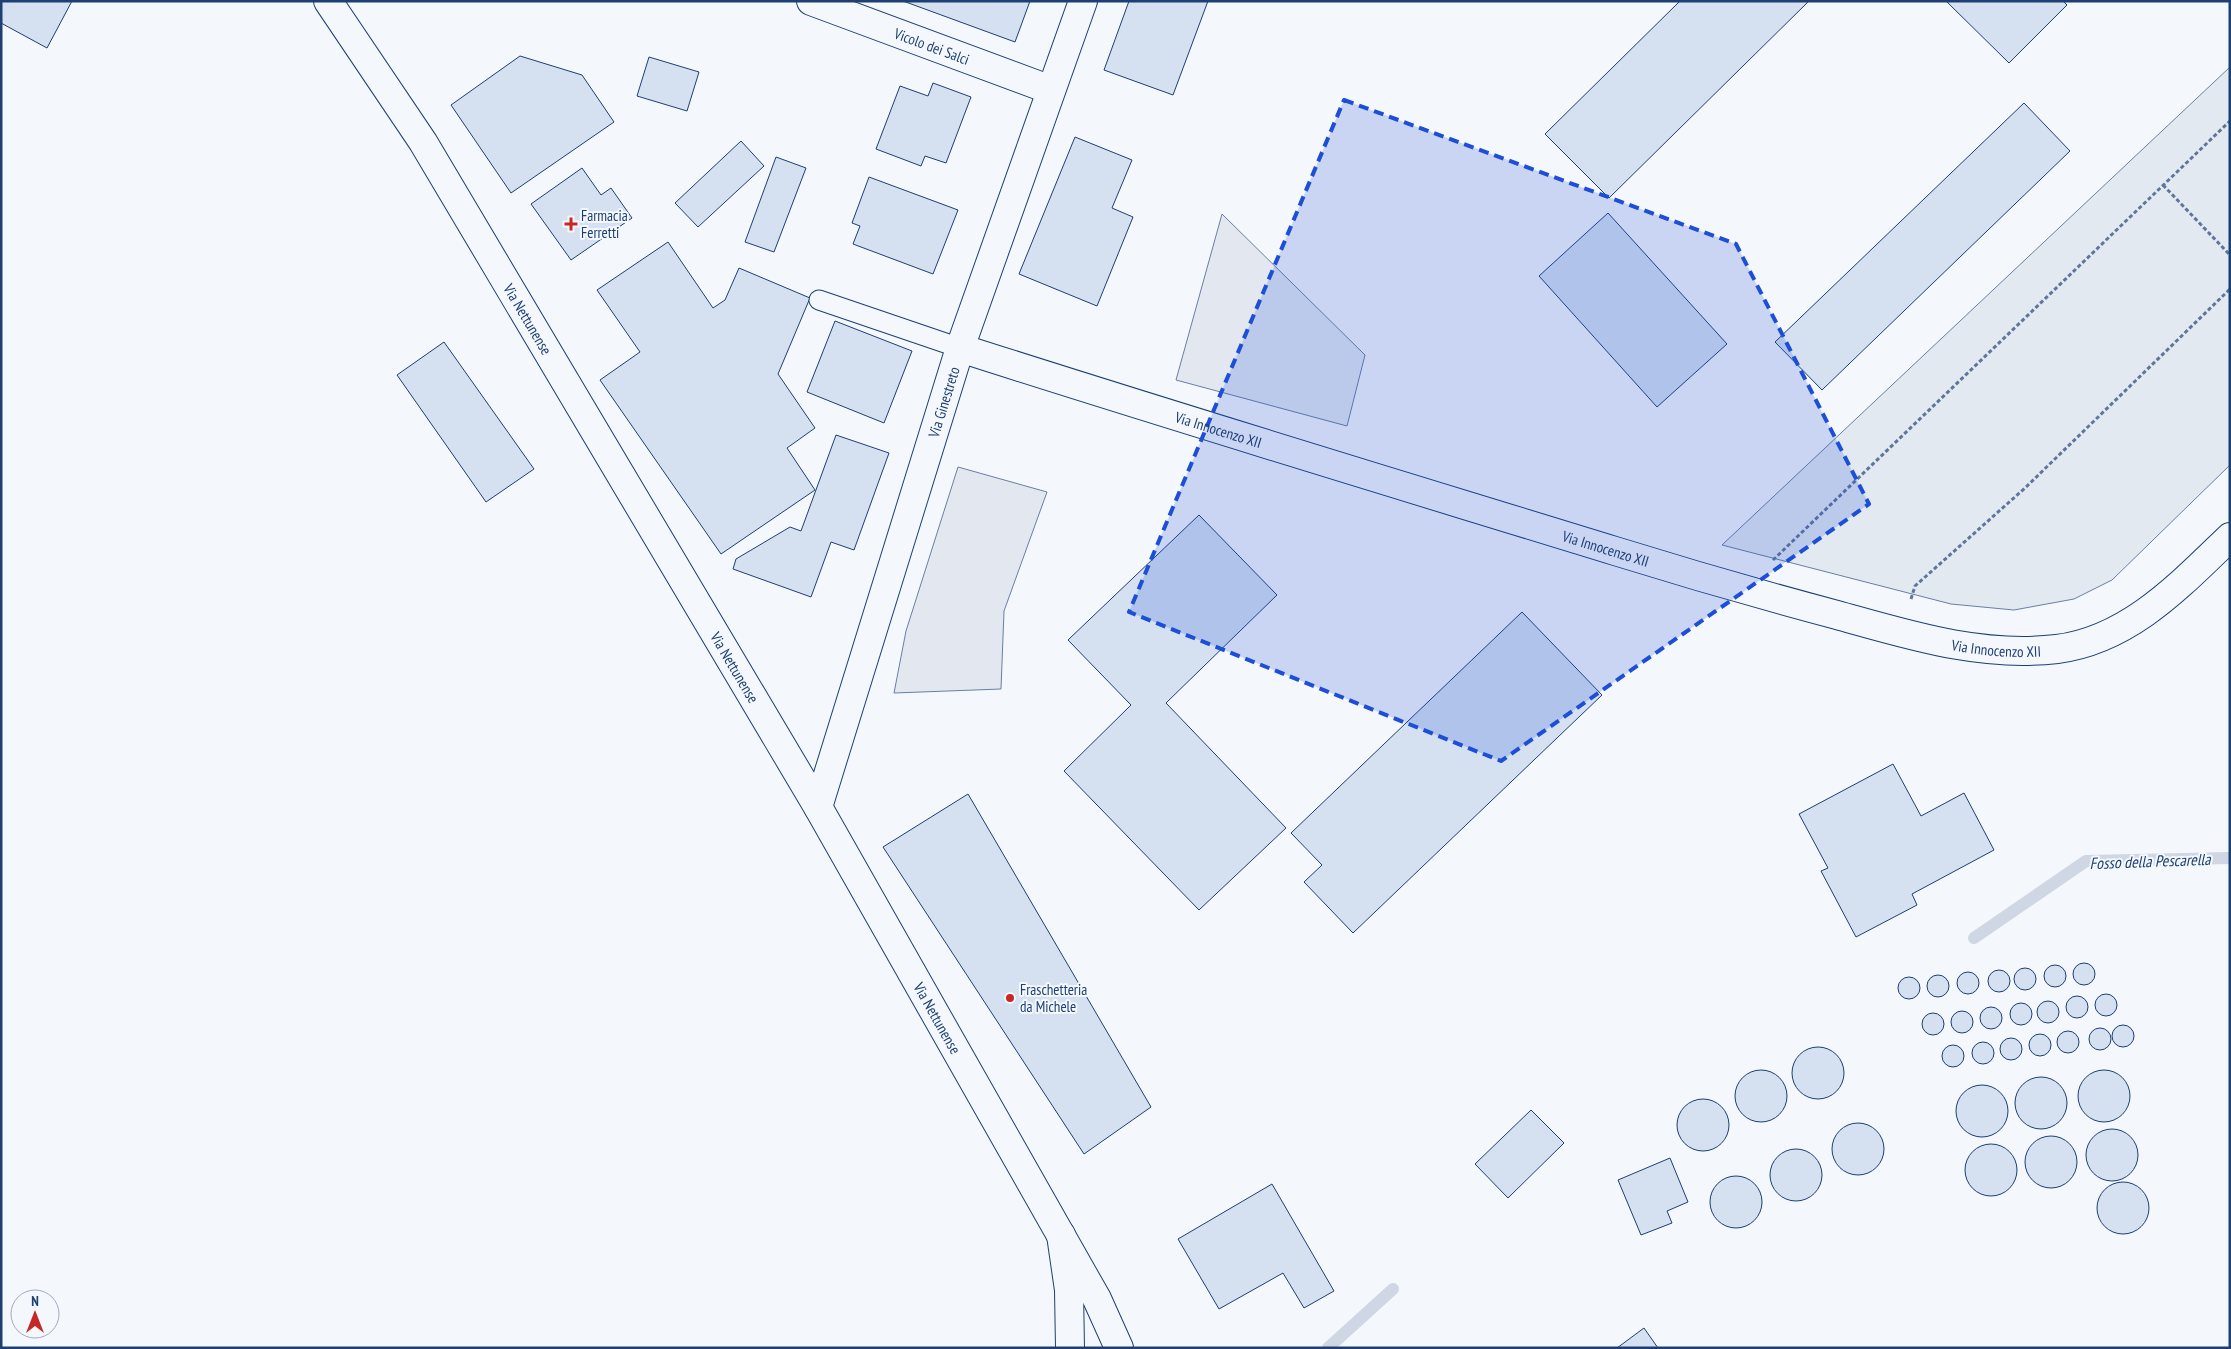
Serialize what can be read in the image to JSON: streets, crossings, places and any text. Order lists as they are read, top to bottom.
{
  "streets": {
    "street": [
      "Vicolo dei Salci",
      "Via Nettunense",
      "Via Ginestreto",
      "Via Innocenzo XII"
    ]
  },
  "crossings": [
    ["Vicolo dei Salci", "Via Ginestreto"],
    ["Via Nettunense", "Via Ginestreto"],
    ["Via Ginestreto", "Via Innocenzo XII"]
  ],
  "water": ["Fosso della Pescarella"],
  "places": {
    "health": ["Farmacia Ferretti"],
    "other": ["Fraschetteria da Michele"]
  },
  "north": "top"
}
